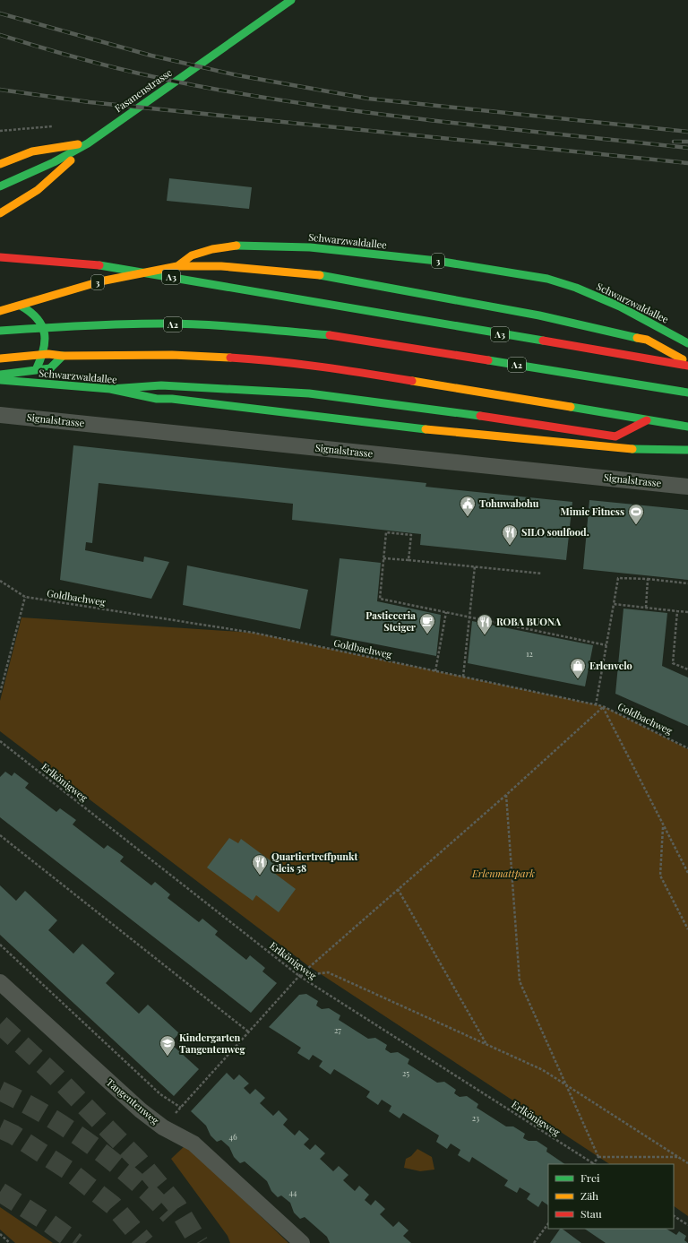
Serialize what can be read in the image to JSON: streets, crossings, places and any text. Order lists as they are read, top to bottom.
{
  "streets": {
    "main road": [
      "Fasanenstrasse",
      "Schwarzwaldallee",
      "3",
      "A3",
      "A2"
    ],
    "street": ["Signalstrasse", "Tangentenweg"],
    "path": ["Goldbachweg", "Erlkönigweg"]
  },
  "parks": ["Erlenmattpark"],
  "places": {
    "public building": ["Tohuwabohu"],
    "sports": ["Mimic Fitness"],
    "restaurant": ["SILO soulfood.", "ROBA BUONA", "Quartiertreffpunkt Gleis 58"],
    "cafe": ["Pasticceria Steiger"],
    "shop": ["Erlenvelo"],
    "school or university": ["Kindergarten Tangentenweg"]
  },
  "house_numbers": [
    "12",
    "27",
    "25",
    "23",
    "46",
    "44"
  ],
  "legend": ["Frei", "Zäh", "Stau"]
}
